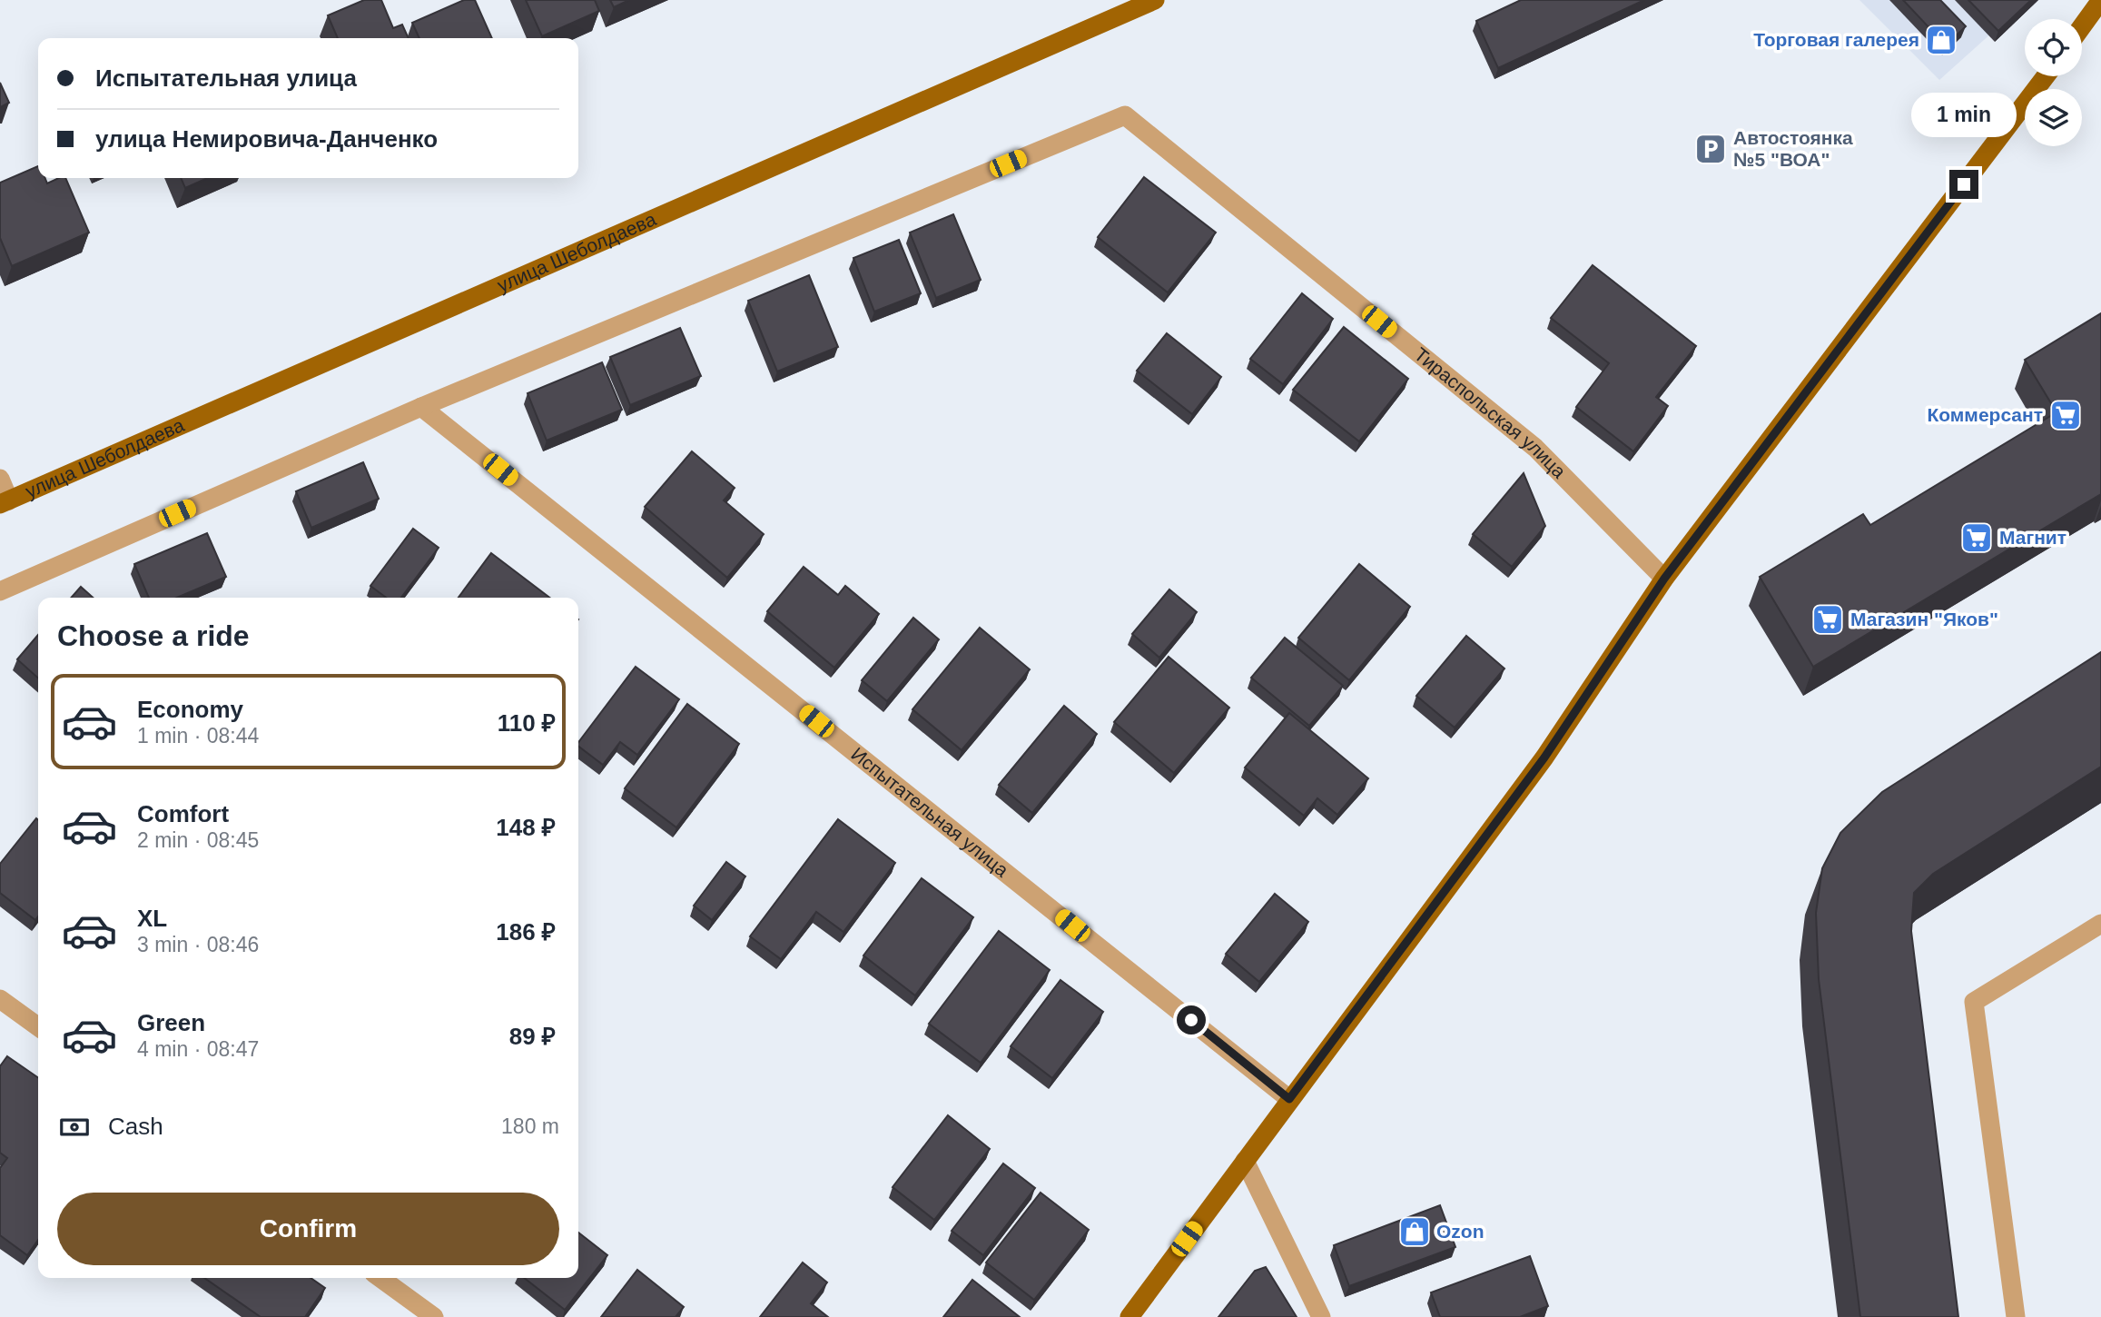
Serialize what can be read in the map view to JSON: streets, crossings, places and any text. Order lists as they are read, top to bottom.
{
  "streets": {
    "main road": ["улица Шеболдаева"],
    "street": ["Тираспольская улица", "Испытательная улица"]
  },
  "crossings": [
    ["Тираспольская улица", "Испытательная улица"]
  ],
  "places": {
    "shop": ["Торговая галерея", "Ozon"],
    "parking": ["Автостоянка №5 \"ВОА\""],
    "supermarket": ["Коммерсант", "Магнит", "Магазин \"Яков\""]
  },
  "page": {
    "banner": ["Испытательная улица", "улица Немировича-Данченко"],
    "bubble": "1 min",
    "heading": "Choose a ride",
    "list": [
      {
        "name": "Economy",
        "note": "1 min · 08:44",
        "value": "110 ₽"
      },
      {
        "name": "Comfort",
        "note": "2 min · 08:45",
        "value": "148 ₽"
      },
      {
        "name": "XL",
        "note": "3 min · 08:46",
        "value": "186 ₽"
      },
      {
        "name": "Green",
        "note": "4 min · 08:47",
        "value": "89 ₽"
      }
    ],
    "pay": ["Cash", "180 m"],
    "buttons": "Confirm"
  }
}
